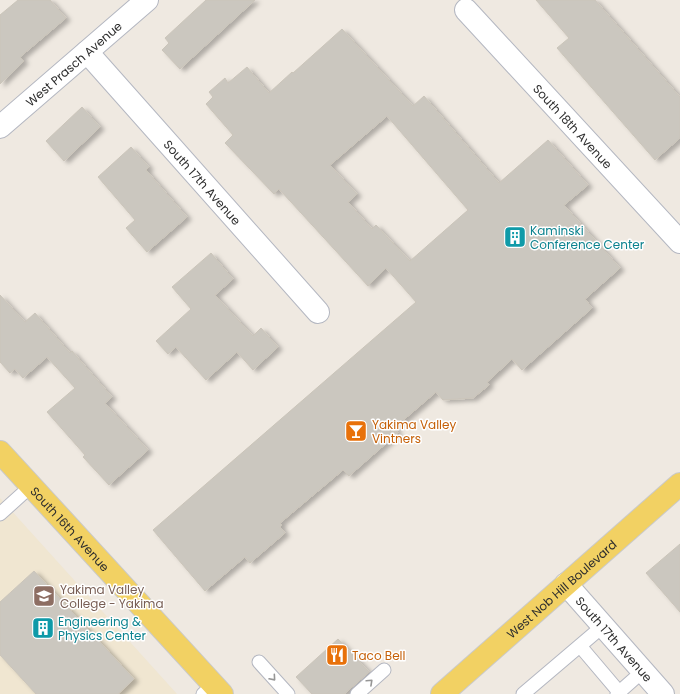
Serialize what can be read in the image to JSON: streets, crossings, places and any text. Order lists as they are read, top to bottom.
{
  "streets": {
    "main road": ["South 16th Avenue", "West Nob Hill Boulevard"],
    "street": ["West Prasch Avenue", "South 18th Avenue", "South 17th Avenue"]
  },
  "crossings": [
    ["West Prasch Avenue", "South 17th Avenue"],
    ["South 17th Avenue", "West Nob Hill Boulevard"]
  ],
  "places": {
    "building": ["Kaminski Conference Center", "Engineering & Physics Center"],
    "bar": ["Yakima Valley Vintners"],
    "school or university": ["Yakima Valley College - Yakima"],
    "restaurant": ["Taco Bell"]
  }
}
